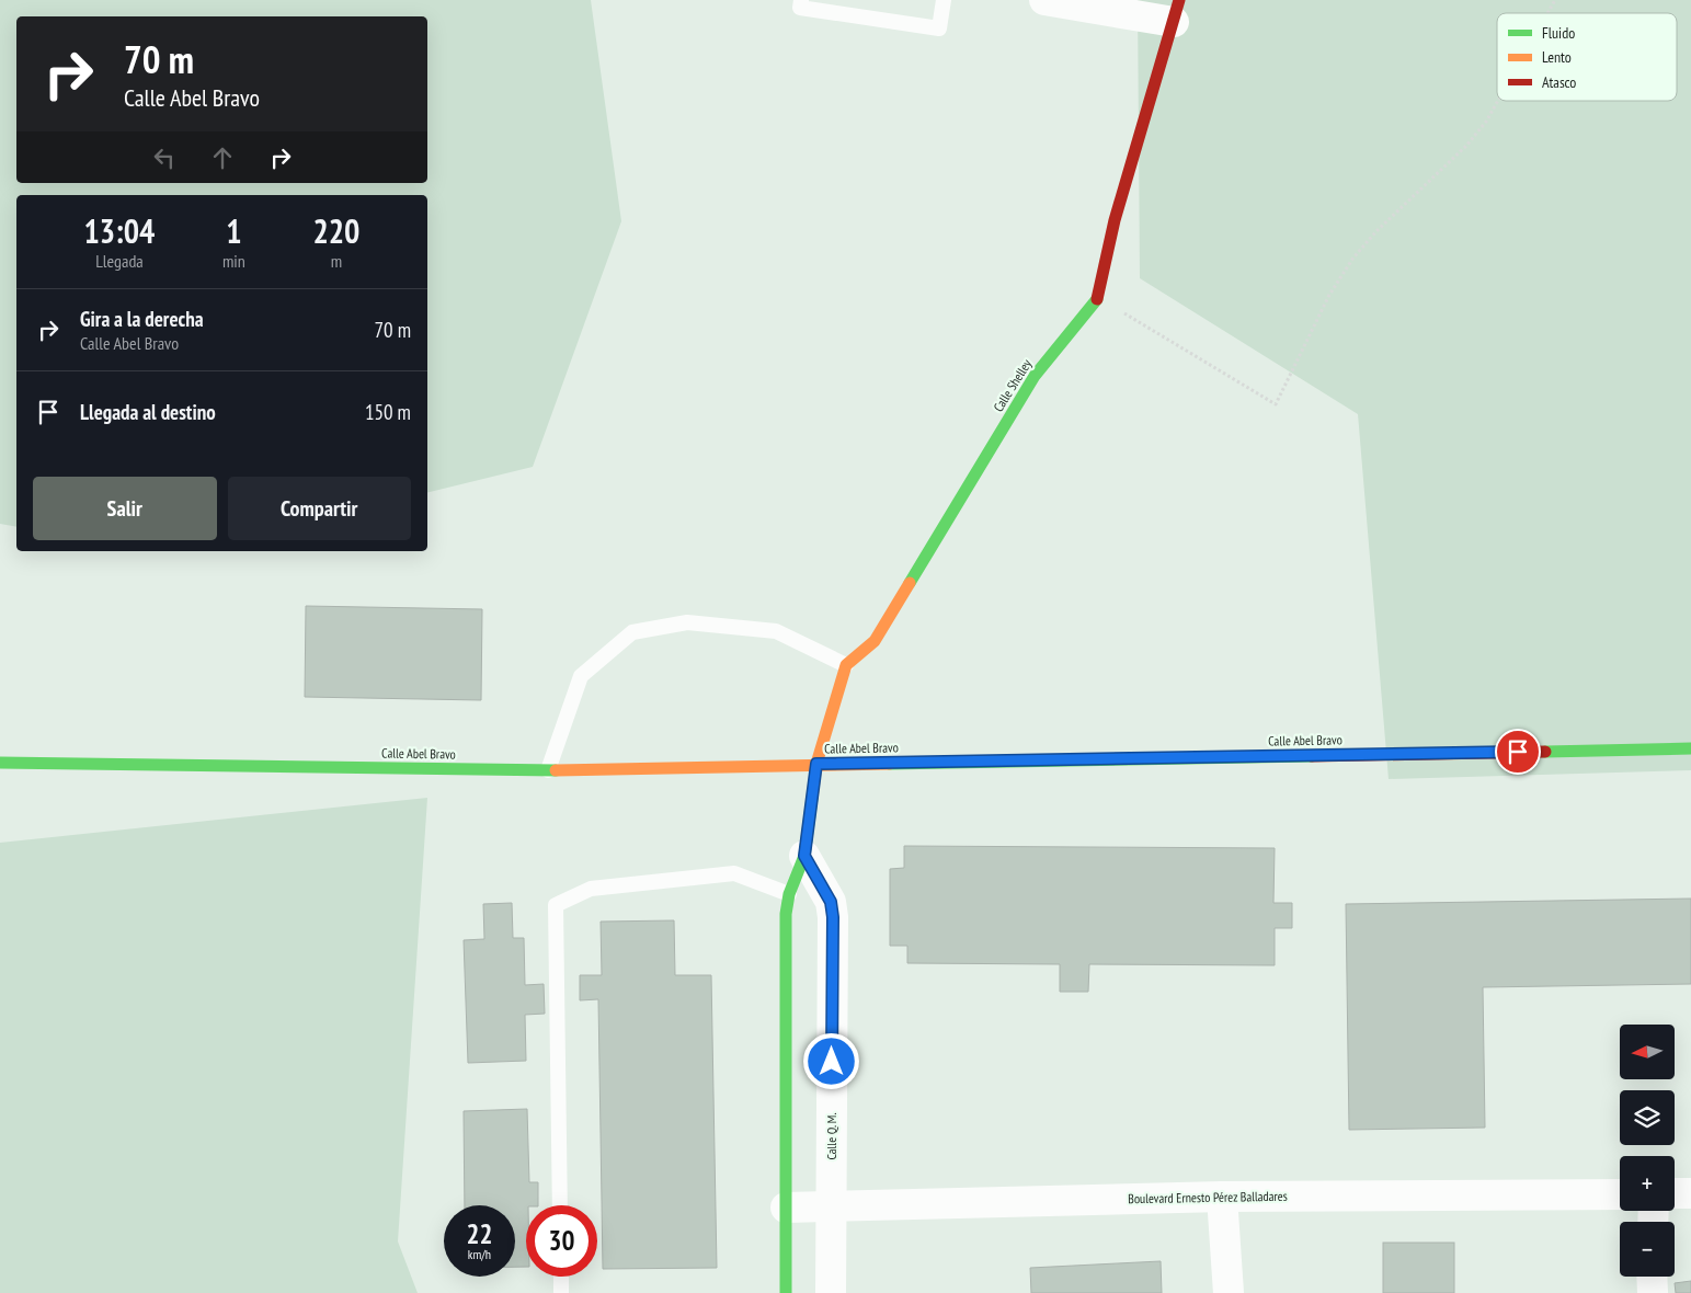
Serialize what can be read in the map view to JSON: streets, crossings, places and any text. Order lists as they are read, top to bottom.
{
  "streets": {
    "street": [
      "Calle Shelley",
      "Calle Abel Bravo",
      "Calle Q. M.",
      "Boulevard Ernesto Pérez Balladares"
    ]
  },
  "crossings": [
    ["Calle Q. M.", "Boulevard Ernesto Pérez Balladares"]
  ],
  "legend": ["Fluido", "Lento", "Atasco"],
  "north": "left",
  "page": {
    "turn": ["70 m", "Calle Abel Bravo"],
    "eta": [
      "13:04",
      "Llegada",
      "1",
      "min",
      "220",
      "m"
    ],
    "list": [
      {
        "name": "Gira a la derecha",
        "note": "Calle Abel Bravo",
        "value": "70 m"
      },
      {
        "name": "Llegada al destino",
        "value": "150 m"
      }
    ],
    "buttons": ["Salir", "Compartir"],
    "map_buttons": ["+", "−"],
    "speed": "22 km/h",
    "limit": "30"
  }
}
